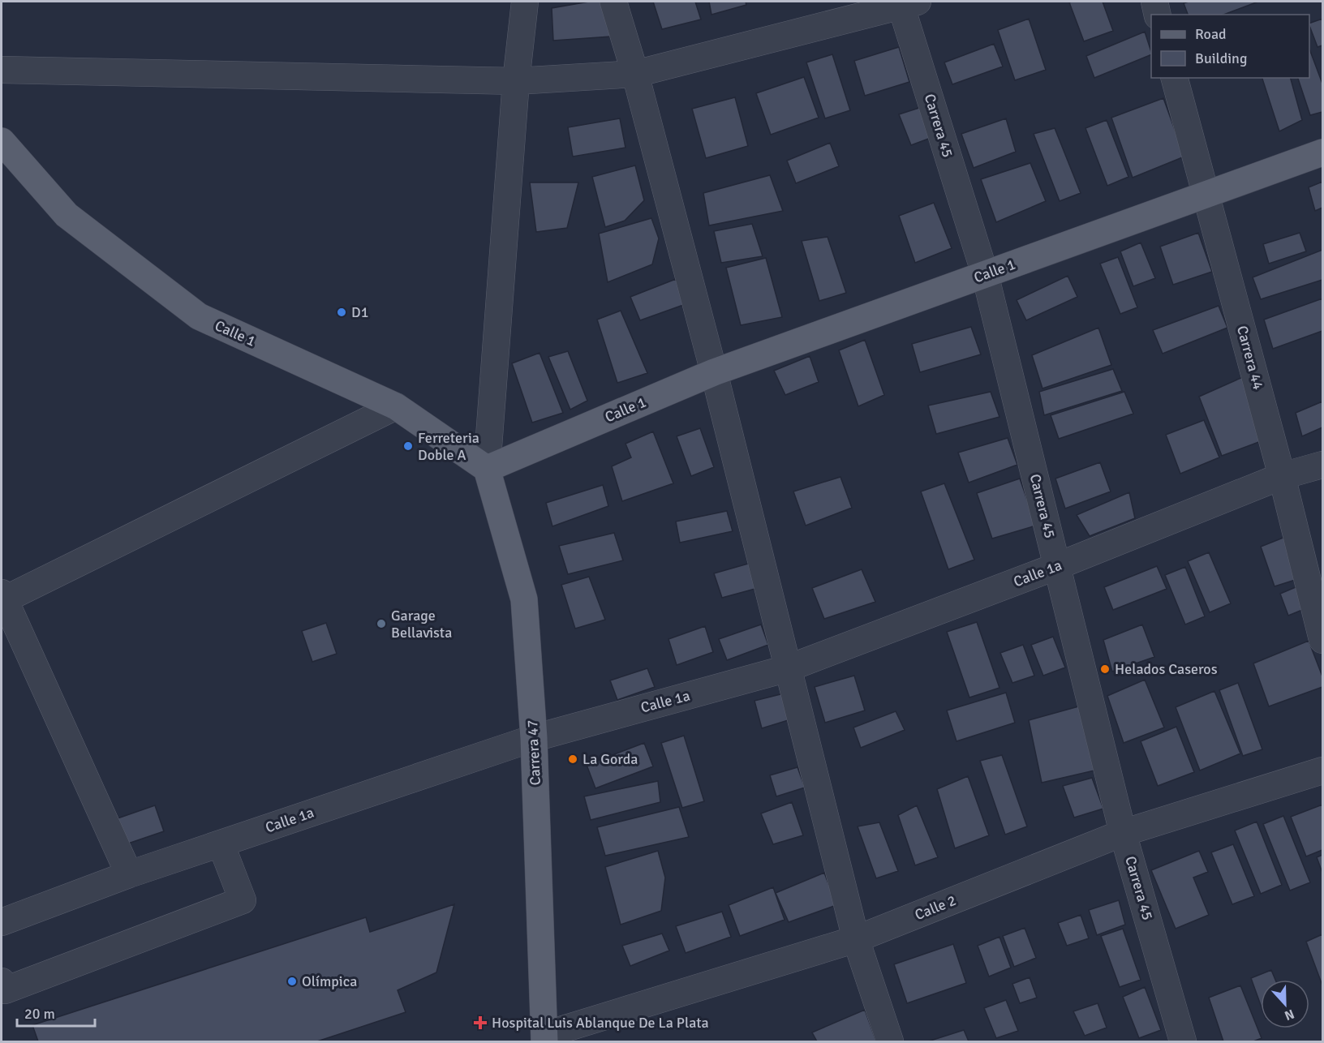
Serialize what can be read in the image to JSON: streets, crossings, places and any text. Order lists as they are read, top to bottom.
{
  "streets": {
    "main road": ["Calle 1", "Carrera 47"],
    "street": [
      "Carrera 45",
      "Carrera 44",
      "Calle 1a",
      "Calle 2"
    ]
  },
  "crossings": [
    ["Carrera 45", "Calle 1"],
    ["Carrera 45", "Calle 1a"],
    ["Carrera 45", "Calle 2"],
    ["Calle 1", "Carrera 44"],
    ["Calle 1", "Carrera 47"],
    ["Carrera 44", "Calle 1a"],
    ["Calle 1a", "Carrera 47"],
    ["Carrera 47", "Calle 2"]
  ],
  "places": {
    "other": [
      "D1",
      "Ferreteria Doble A",
      "Garage Bellavista",
      "Helados Caseros",
      "La Gorda",
      "Olímpica"
    ],
    "health": ["Hospital Luis Ablanque De La Plata"]
  },
  "legend": ["Road", "Building"],
  "scale_bar": "20 m",
  "north": "bottom"
}
